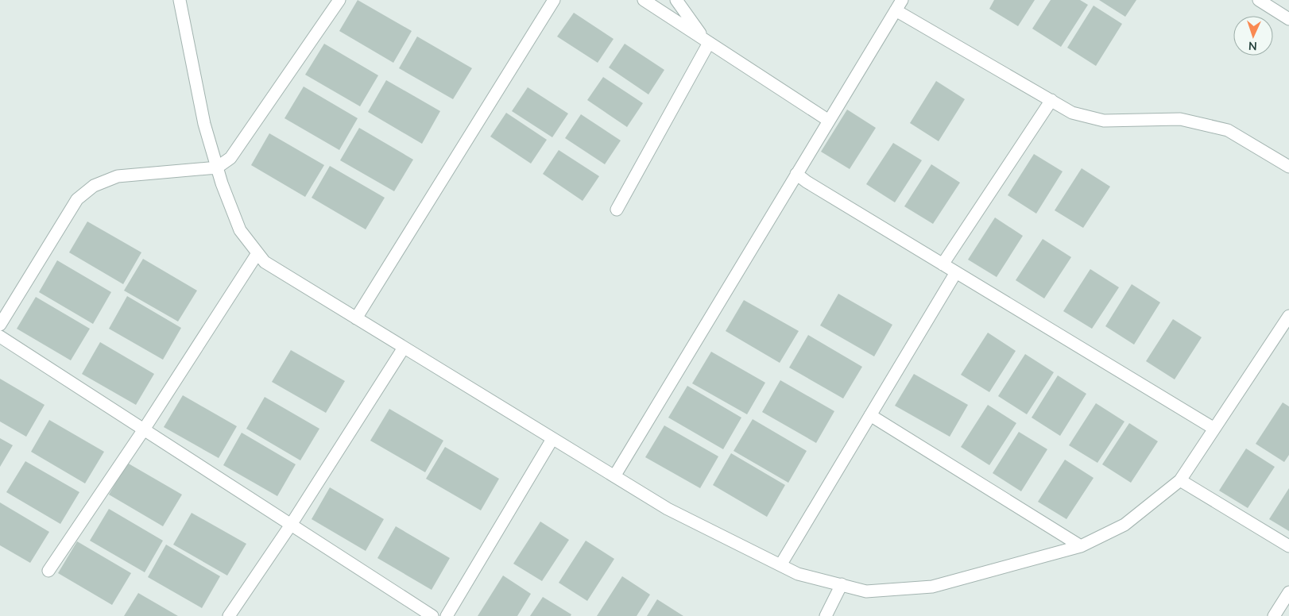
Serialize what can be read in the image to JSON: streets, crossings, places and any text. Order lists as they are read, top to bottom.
{
  "north": "bottom"
}
